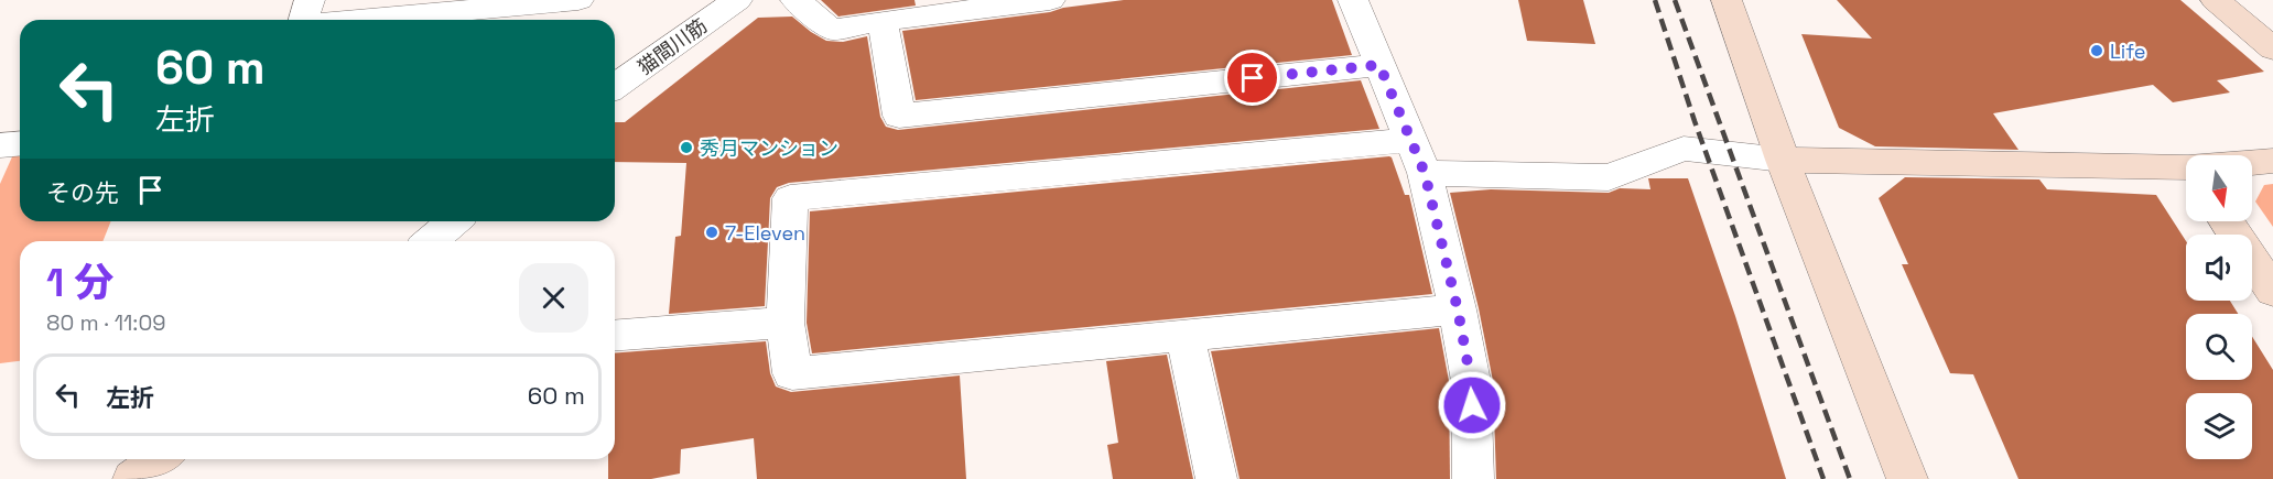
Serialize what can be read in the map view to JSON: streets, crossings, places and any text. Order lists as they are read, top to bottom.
{
  "streets": {
    "street": ["猫間川筋"]
  },
  "places": ["Life", "秀月マンション", "7-Eleven"],
  "north": "bottom",
  "page": {
    "turn": ["60 m", "左折"],
    "then": "その先",
    "heading": ["1 分", "80 m · 11:09"],
    "list": [
      {
        "name": "左折",
        "value": "60 m"
      }
    ]
  }
}
